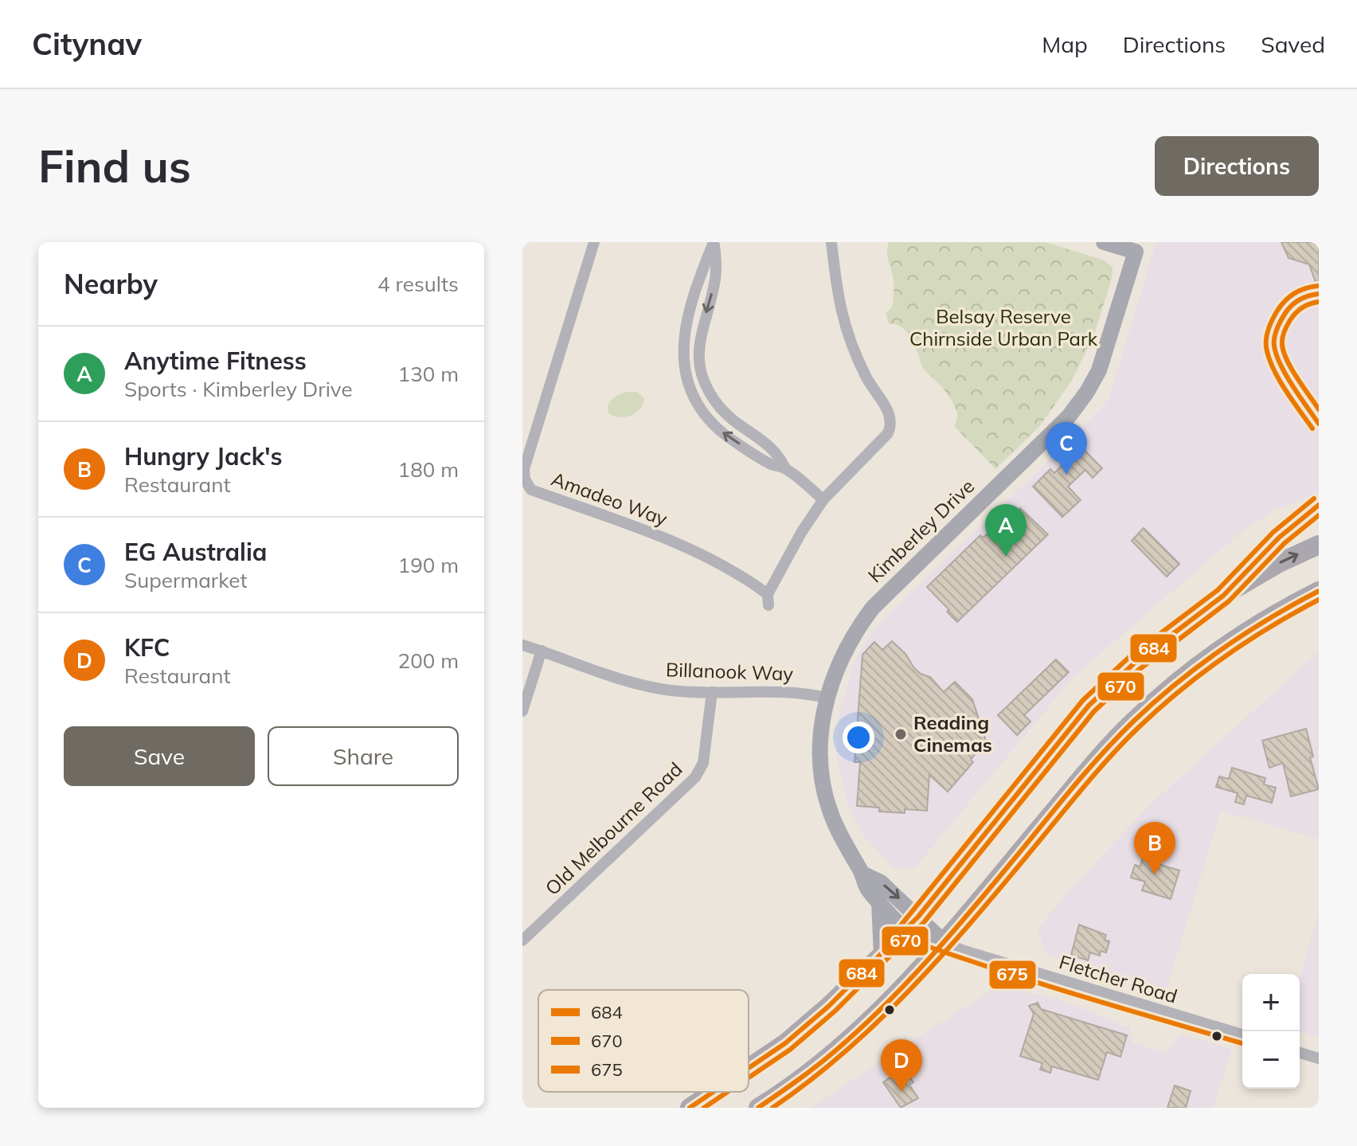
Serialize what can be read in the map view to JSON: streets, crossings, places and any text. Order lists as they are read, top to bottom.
{
  "streets": {
    "main road": ["Kimberley Drive"],
    "street": [
      "Amadeo Way",
      "Billanook Way",
      "Old Melbourne Road",
      "Fletcher Road"
    ]
  },
  "crossings": [
    ["Kimberley Drive", "Billanook Way"],
    ["Kimberley Drive", "Fletcher Road"],
    ["Billanook Way", "Old Melbourne Road"]
  ],
  "parks": ["Belsay Reserve Chirnside Urban Park"],
  "places": ["Reading Cinemas"],
  "lines": ["transit line 670", "transit line 684", "transit line 675"],
  "legend": ["684", "670", "675"],
  "page": {
    "header": "Citynav",
    "nav": ["Map", "Directions", "Saved"],
    "buttons": [
      "Directions",
      ["Save", "Share"]
    ],
    "title": "Find us",
    "heading": ["Nearby", "4 results"],
    "list": [
      {
        "mark": "A",
        "name": "Anytime Fitness",
        "note": "Sports · Kimberley Drive",
        "value": "130 m"
      },
      {
        "mark": "B",
        "name": "Hungry Jack's",
        "note": "Restaurant",
        "value": "180 m"
      },
      {
        "mark": "C",
        "name": "EG Australia",
        "note": "Supermarket",
        "value": "190 m"
      },
      {
        "mark": "D",
        "name": "KFC",
        "note": "Restaurant",
        "value": "200 m"
      }
    ],
    "pins": [
      "C",
      "A",
      "B",
      "D"
    ],
    "map_buttons": ["+", "−"]
  }
}
